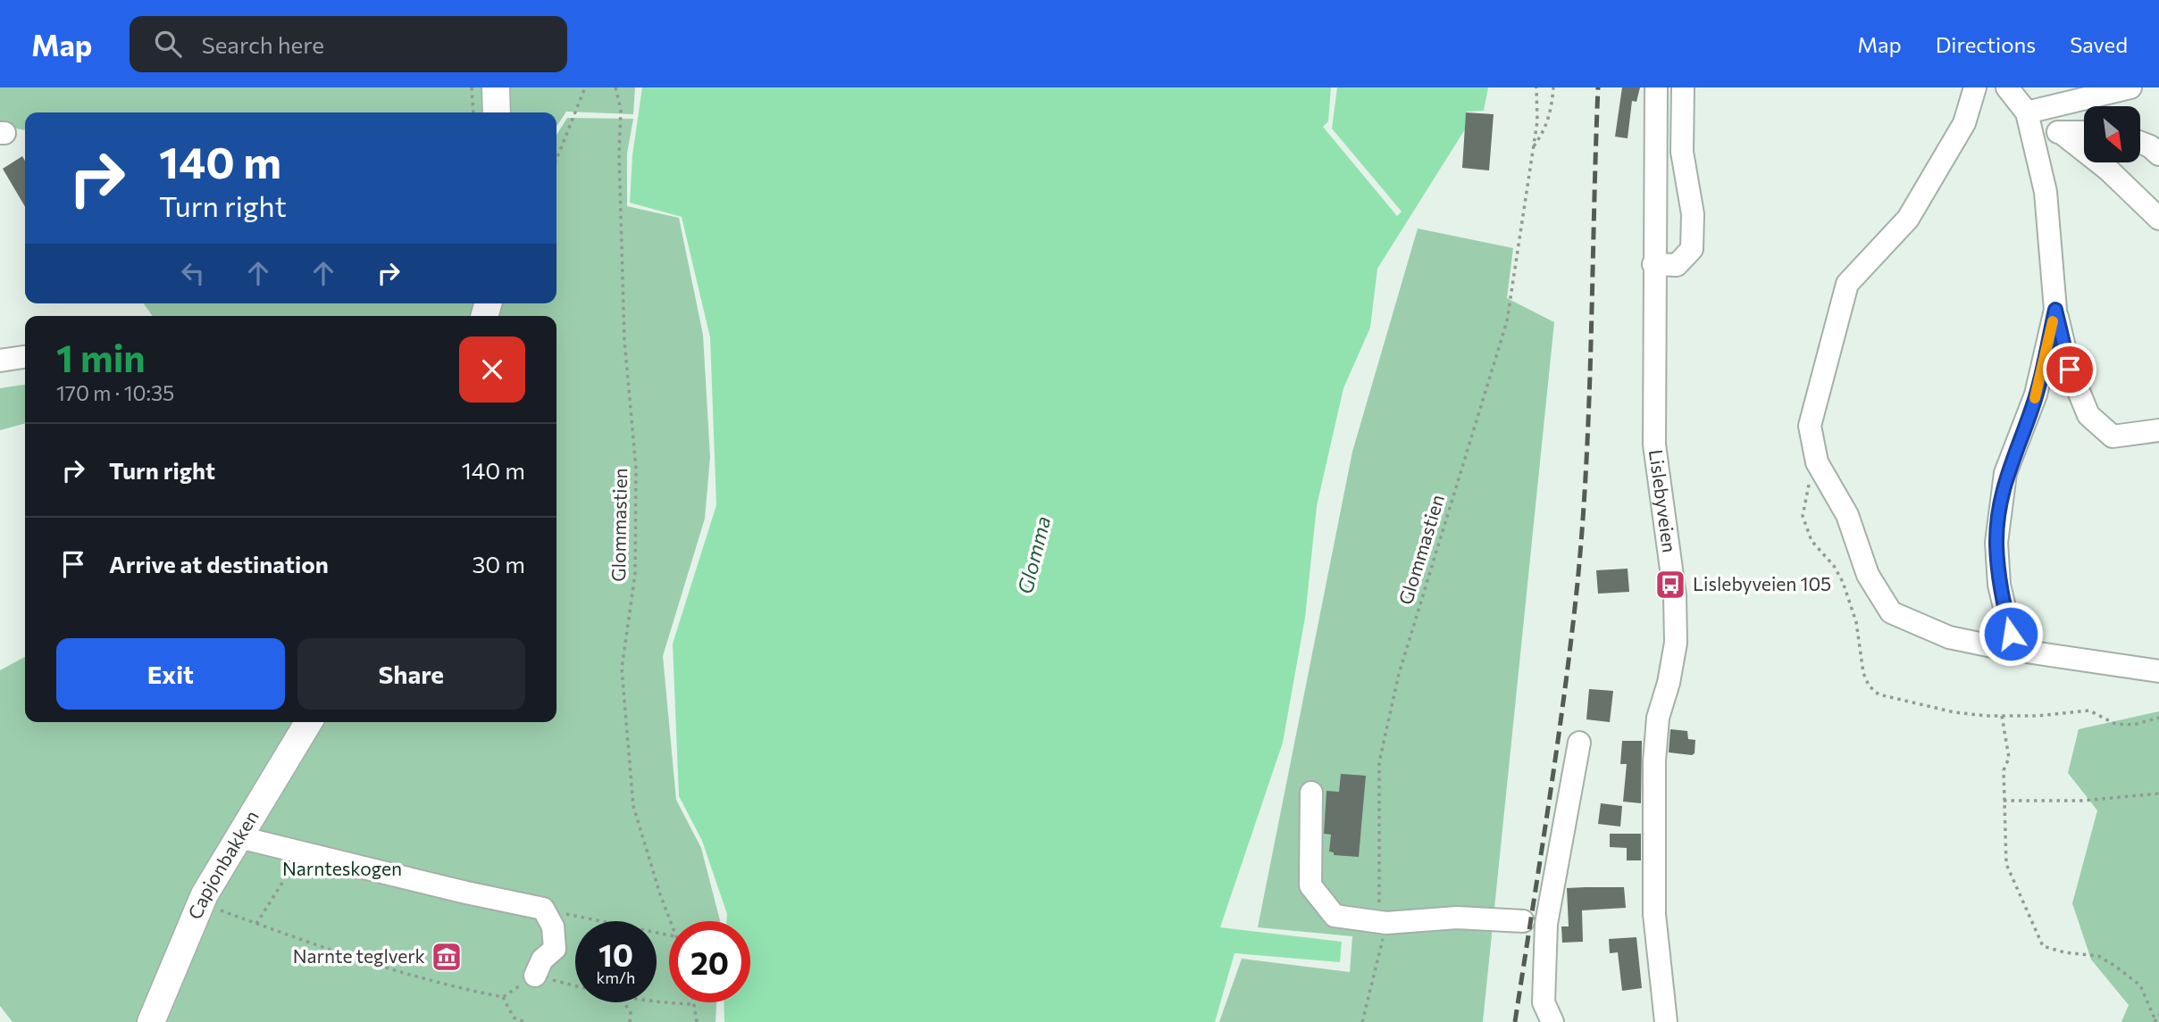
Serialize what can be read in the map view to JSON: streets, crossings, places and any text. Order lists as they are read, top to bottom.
{
  "streets": {
    "main road": ["Capjonbakken"],
    "street": ["Lislebyveien"],
    "path": ["Glommastien"]
  },
  "water": ["Glomma"],
  "parks": ["Narnteskogen"],
  "places": {
    "bus stop": ["Lislebyveien 105"],
    "museum": ["Narnte teglverk"]
  },
  "north": "bottom right",
  "page": {
    "header": "Map",
    "search": "Search here",
    "nav": ["Map", "Directions", "Saved"],
    "turn": ["140 m", "Turn right"],
    "heading": ["1 min", "170 m · 10:35"],
    "list": [
      {
        "name": "Turn right",
        "value": "140 m"
      },
      {
        "name": "Arrive at destination",
        "value": "30 m"
      }
    ],
    "buttons": ["Exit", "Share"],
    "speed": "10 km/h",
    "limit": "20"
  }
}
